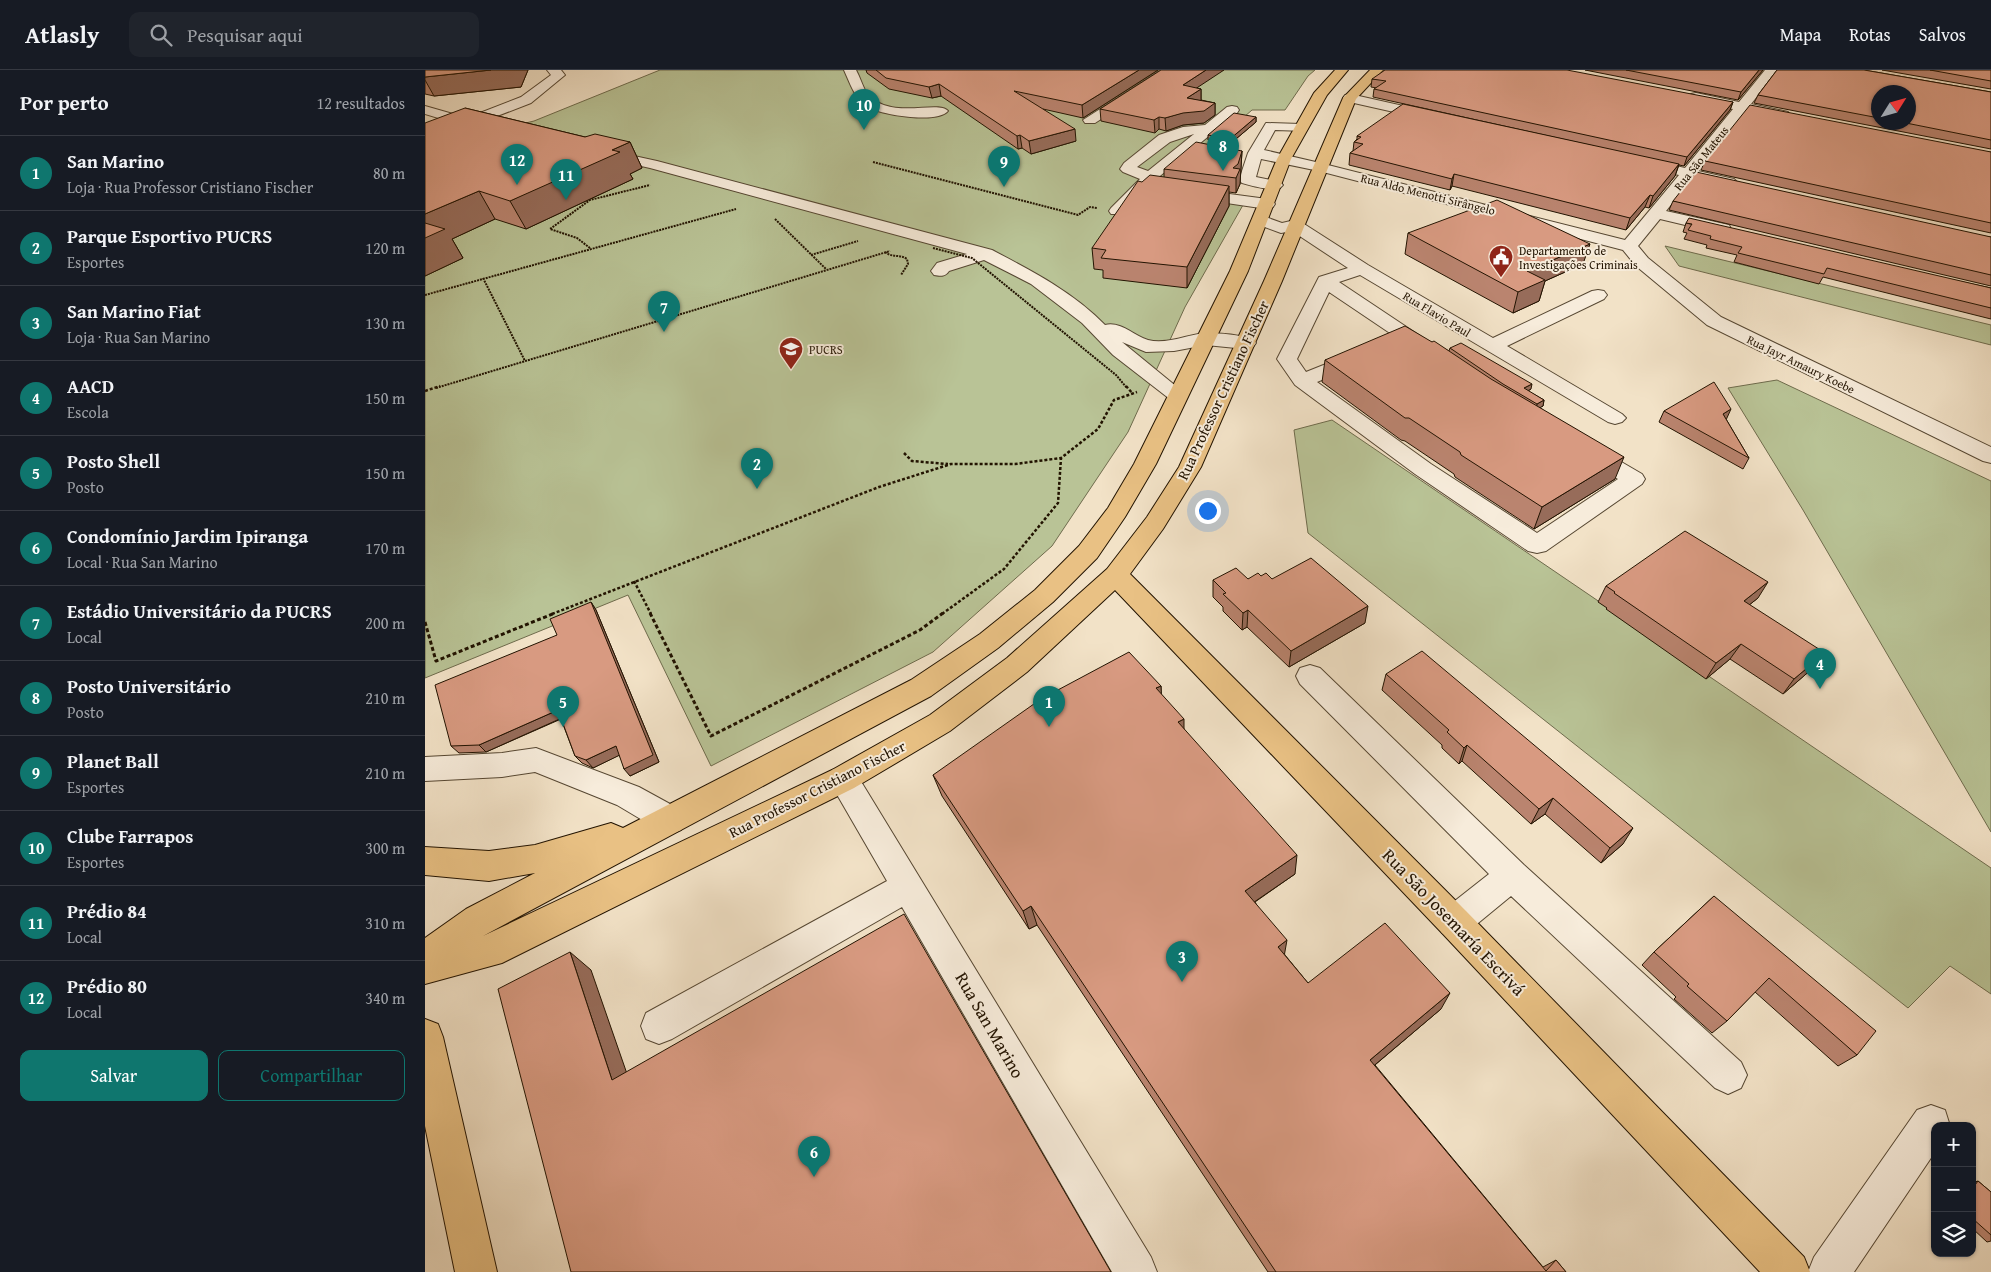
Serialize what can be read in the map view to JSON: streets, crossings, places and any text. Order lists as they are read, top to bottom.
{
  "streets": {
    "main road": ["Rua Professor Cristiano Fischer", "Rua São Josemaría Escrivá"],
    "street": [
      "Rua São Mateus",
      "Rua Aldo Menotti Sirângelo",
      "Rua Flavio Paul",
      "Rua Jayr Amaury Koebe",
      "Rua San Marino"
    ]
  },
  "crossings": [
    ["Rua São Mateus", "Rua Aldo Menotti Sirângelo"],
    ["Rua São Mateus", "Rua Jayr Amaury Koebe"],
    ["Rua Aldo Menotti Sirângelo", "Rua Jayr Amaury Koebe"],
    ["Rua Aldo Menotti Sirângelo", "Rua Professor Cristiano Fischer"],
    ["Rua Flavio Paul", "Rua Professor Cristiano Fischer"],
    ["Rua Professor Cristiano Fischer", "Rua São Josemaría Escrivá"],
    ["Rua Professor Cristiano Fischer", "Rua San Marino"]
  ],
  "places": {
    "public building": ["Departamento de Investigações Criminais"],
    "school or university": ["PUCRS"]
  },
  "north": "top right",
  "page": {
    "header": "Atlasly",
    "search": "Pesquisar aqui",
    "nav": ["Mapa", "Rotas", "Salvos"],
    "heading": ["Por perto", "12 resultados"],
    "pins": [
      "10",
      "8",
      "12",
      "9",
      "11",
      "7",
      "2",
      "4",
      "1",
      "5",
      "3",
      "6"
    ],
    "list": [
      {
        "mark": "1",
        "name": "San Marino",
        "note": "Loja · Rua Professor Cristiano Fischer",
        "value": "80 m"
      },
      {
        "mark": "2",
        "name": "Parque Esportivo PUCRS",
        "note": "Esportes",
        "value": "120 m"
      },
      {
        "mark": "3",
        "name": "San Marino Fiat",
        "note": "Loja · Rua San Marino",
        "value": "130 m"
      },
      {
        "mark": "4",
        "name": "AACD",
        "note": "Escola",
        "value": "150 m"
      },
      {
        "mark": "5",
        "name": "Posto Shell",
        "note": "Posto",
        "value": "150 m"
      },
      {
        "mark": "6",
        "name": "Condomínio Jardim Ipiranga",
        "note": "Local · Rua San Marino",
        "value": "170 m"
      },
      {
        "mark": "7",
        "name": "Estádio Universitário da PUCRS",
        "note": "Local",
        "value": "200 m"
      },
      {
        "mark": "8",
        "name": "Posto Universitário",
        "note": "Posto",
        "value": "210 m"
      },
      {
        "mark": "9",
        "name": "Planet Ball",
        "note": "Esportes",
        "value": "210 m"
      },
      {
        "mark": "10",
        "name": "Clube Farrapos",
        "note": "Esportes",
        "value": "300 m"
      },
      {
        "mark": "11",
        "name": "Prédio 84",
        "note": "Local",
        "value": "310 m"
      },
      {
        "mark": "12",
        "name": "Prédio 80",
        "note": "Local",
        "value": "340 m"
      }
    ],
    "buttons": ["Salvar", "Compartilhar"],
    "map_buttons": ["+", "−"]
  }
}
